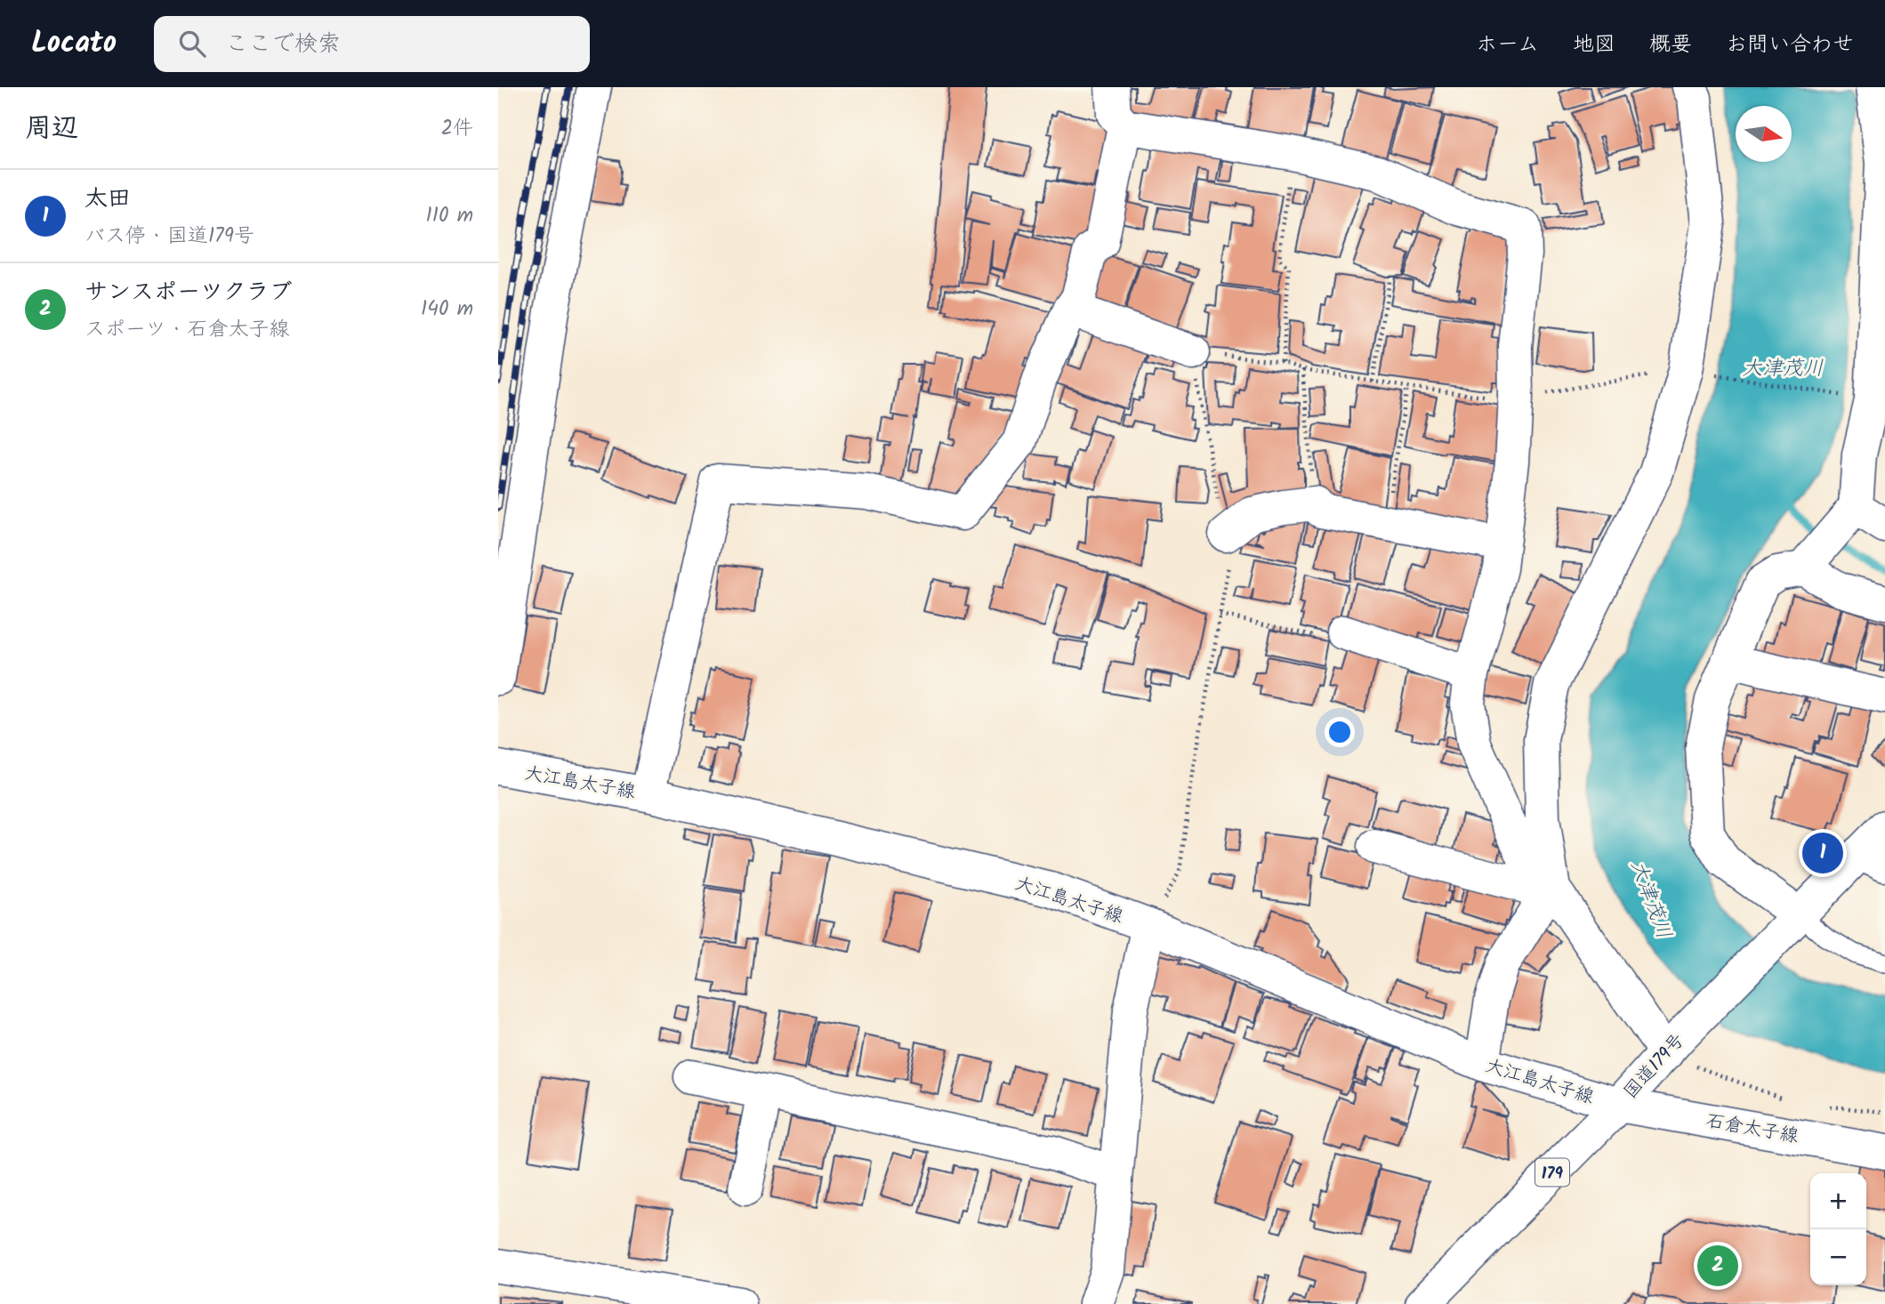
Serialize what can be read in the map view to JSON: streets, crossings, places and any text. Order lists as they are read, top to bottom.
{
  "streets": {
    "main road": [
      "大江島太子線",
      "国道179号",
      "石倉太子線",
      "179"
    ]
  },
  "crossings": [
    ["大江島太子線", "国道179号"],
    ["大江島太子線", "石倉太子線"],
    ["国道179号", "石倉太子線"]
  ],
  "water": ["大津茂川"],
  "north": "right",
  "page": {
    "header": "Locato",
    "search": "ここで検索",
    "nav": [
      "ホーム",
      "地図",
      "概要",
      "お問い合わせ"
    ],
    "heading": ["周辺", "2件"],
    "list": [
      {
        "mark": "1",
        "name": "太田",
        "note": "バス停 · 国道179号",
        "value": "110 m"
      },
      {
        "mark": "2",
        "name": "サンスポーツクラブ",
        "note": "スポーツ · 石倉太子線",
        "value": "140 m"
      }
    ],
    "pins": ["1", "2"],
    "map_buttons": ["+", "−"]
  }
}
